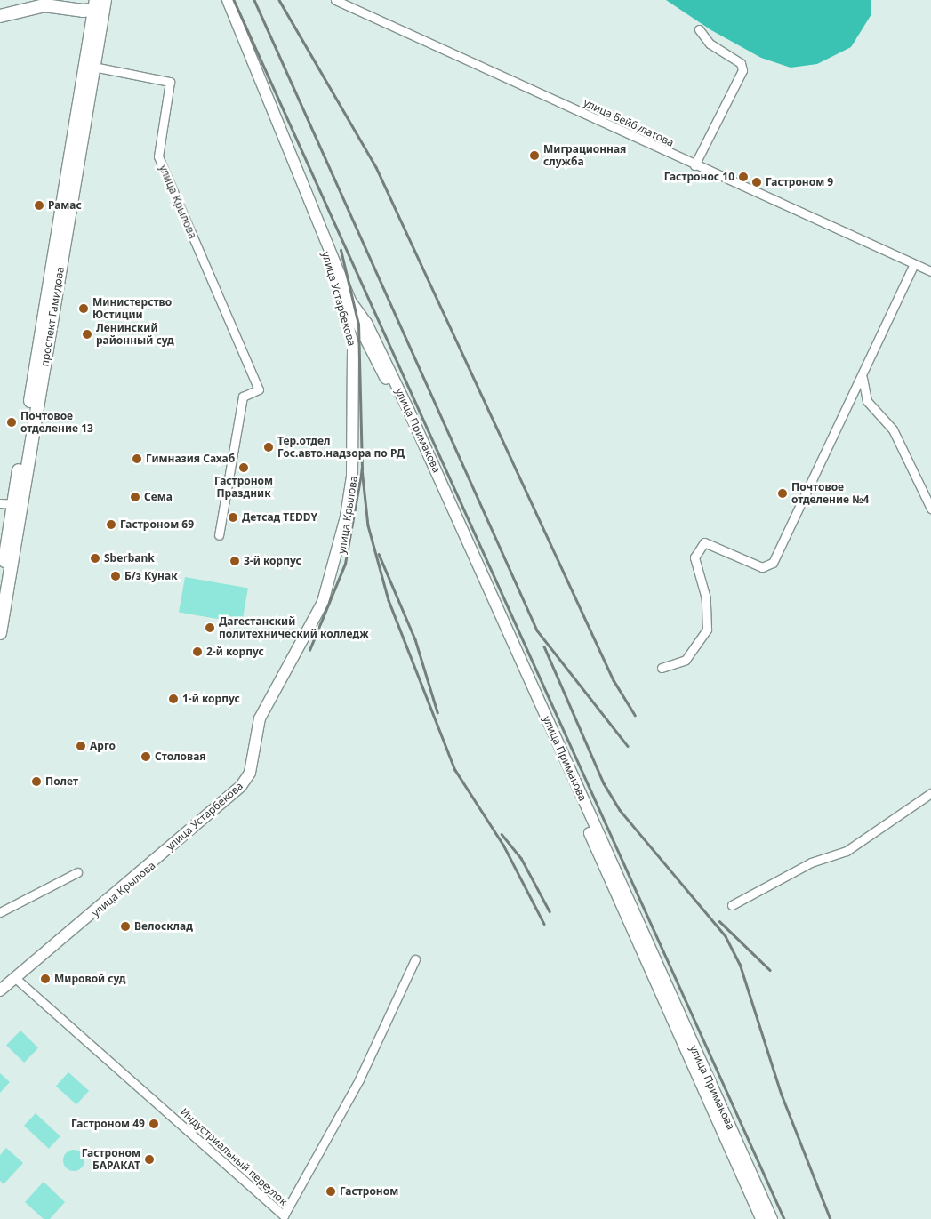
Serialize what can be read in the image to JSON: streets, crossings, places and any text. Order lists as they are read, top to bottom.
{
  "streets": {
    "main road": [
      "улица Крылова",
      "улица Устарбекова",
      "проспект Гамидова",
      "улица Примакова"
    ],
    "street": ["улица Бейбулатова", "Индустриальный переулок"]
  },
  "crossings": [
    ["улица Крылова", "улица Устарбекова"],
    ["улица Крылова", "проспект Гамидова"],
    ["улица Крылова", "улица Примакова"],
    ["улица Крылова", "Индустриальный переулок"],
    ["улица Устарбекова", "улица Примакова"],
    ["улица Устарбекова", "Индустриальный переулок"]
  ],
  "places": [
    "Миграционная служба",
    "Гастронос 10",
    "Гастроном 9",
    "Рамас",
    "Министерство Юстиции",
    "Ленинский районный суд",
    "Почтовое отделение 13",
    "Тер.отдел Гос.авто.надзора по РД",
    "Гимназия Сахаб",
    "Гастроном Праздник",
    "Почтовое отделение №4",
    "Сема",
    "Детсад TEDDY",
    "Гастроном 69",
    "Sberbank",
    "3-й корпус",
    "Б/з Кунак",
    "Дагестанский политехнический колледж",
    "2-й корпус",
    "1-й корпус",
    "Арго",
    "Столовая",
    "Полет",
    "Велосклад",
    "Мировой суд",
    "Гастроном 49",
    "Гастроном БАРАКАТ",
    "Гастроном"
  ]
}
